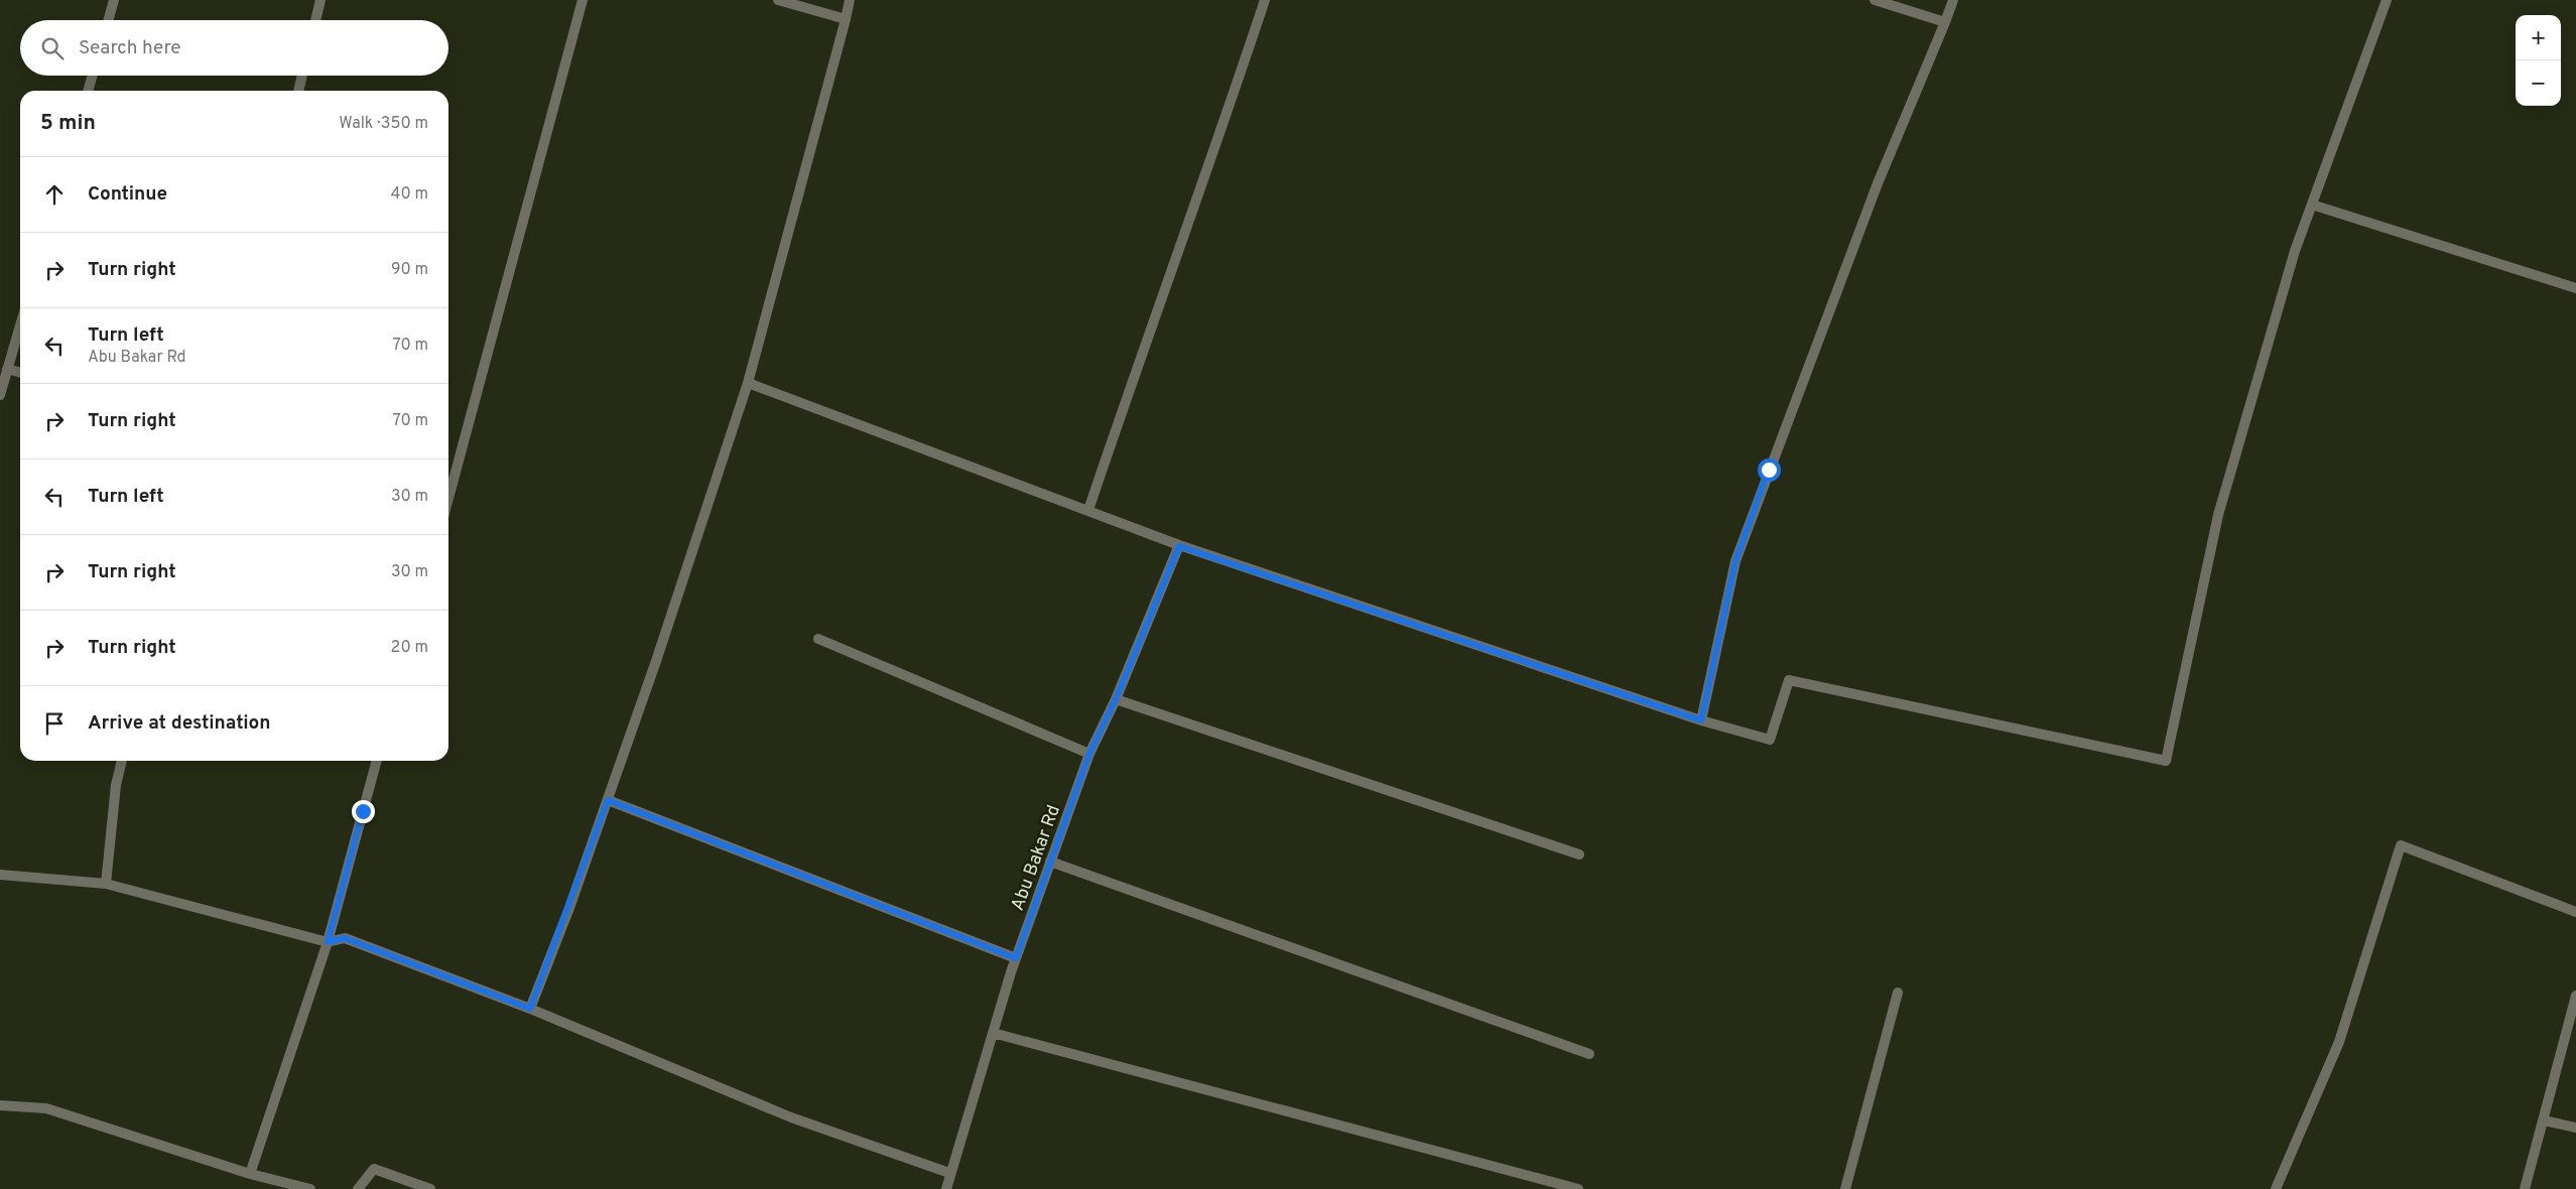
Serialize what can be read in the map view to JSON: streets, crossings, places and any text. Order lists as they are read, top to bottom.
{
  "streets": {
    "street": ["Abu Bakar Rd"]
  },
  "page": {
    "map_buttons": ["+", "−"],
    "search": "Search here",
    "heading": ["5 min", "Walk · 350 m"],
    "list": [
      ["Continue", "40 m"],
      ["Turn right", "90 m"],
      ["Turn left", "Abu Bakar Rd", "70 m"],
      ["Turn right", "70 m"],
      ["Turn left", "30 m"],
      ["Turn right", "30 m"],
      ["Turn right", "20 m"],
      "Arrive at destination"
    ]
  }
}
